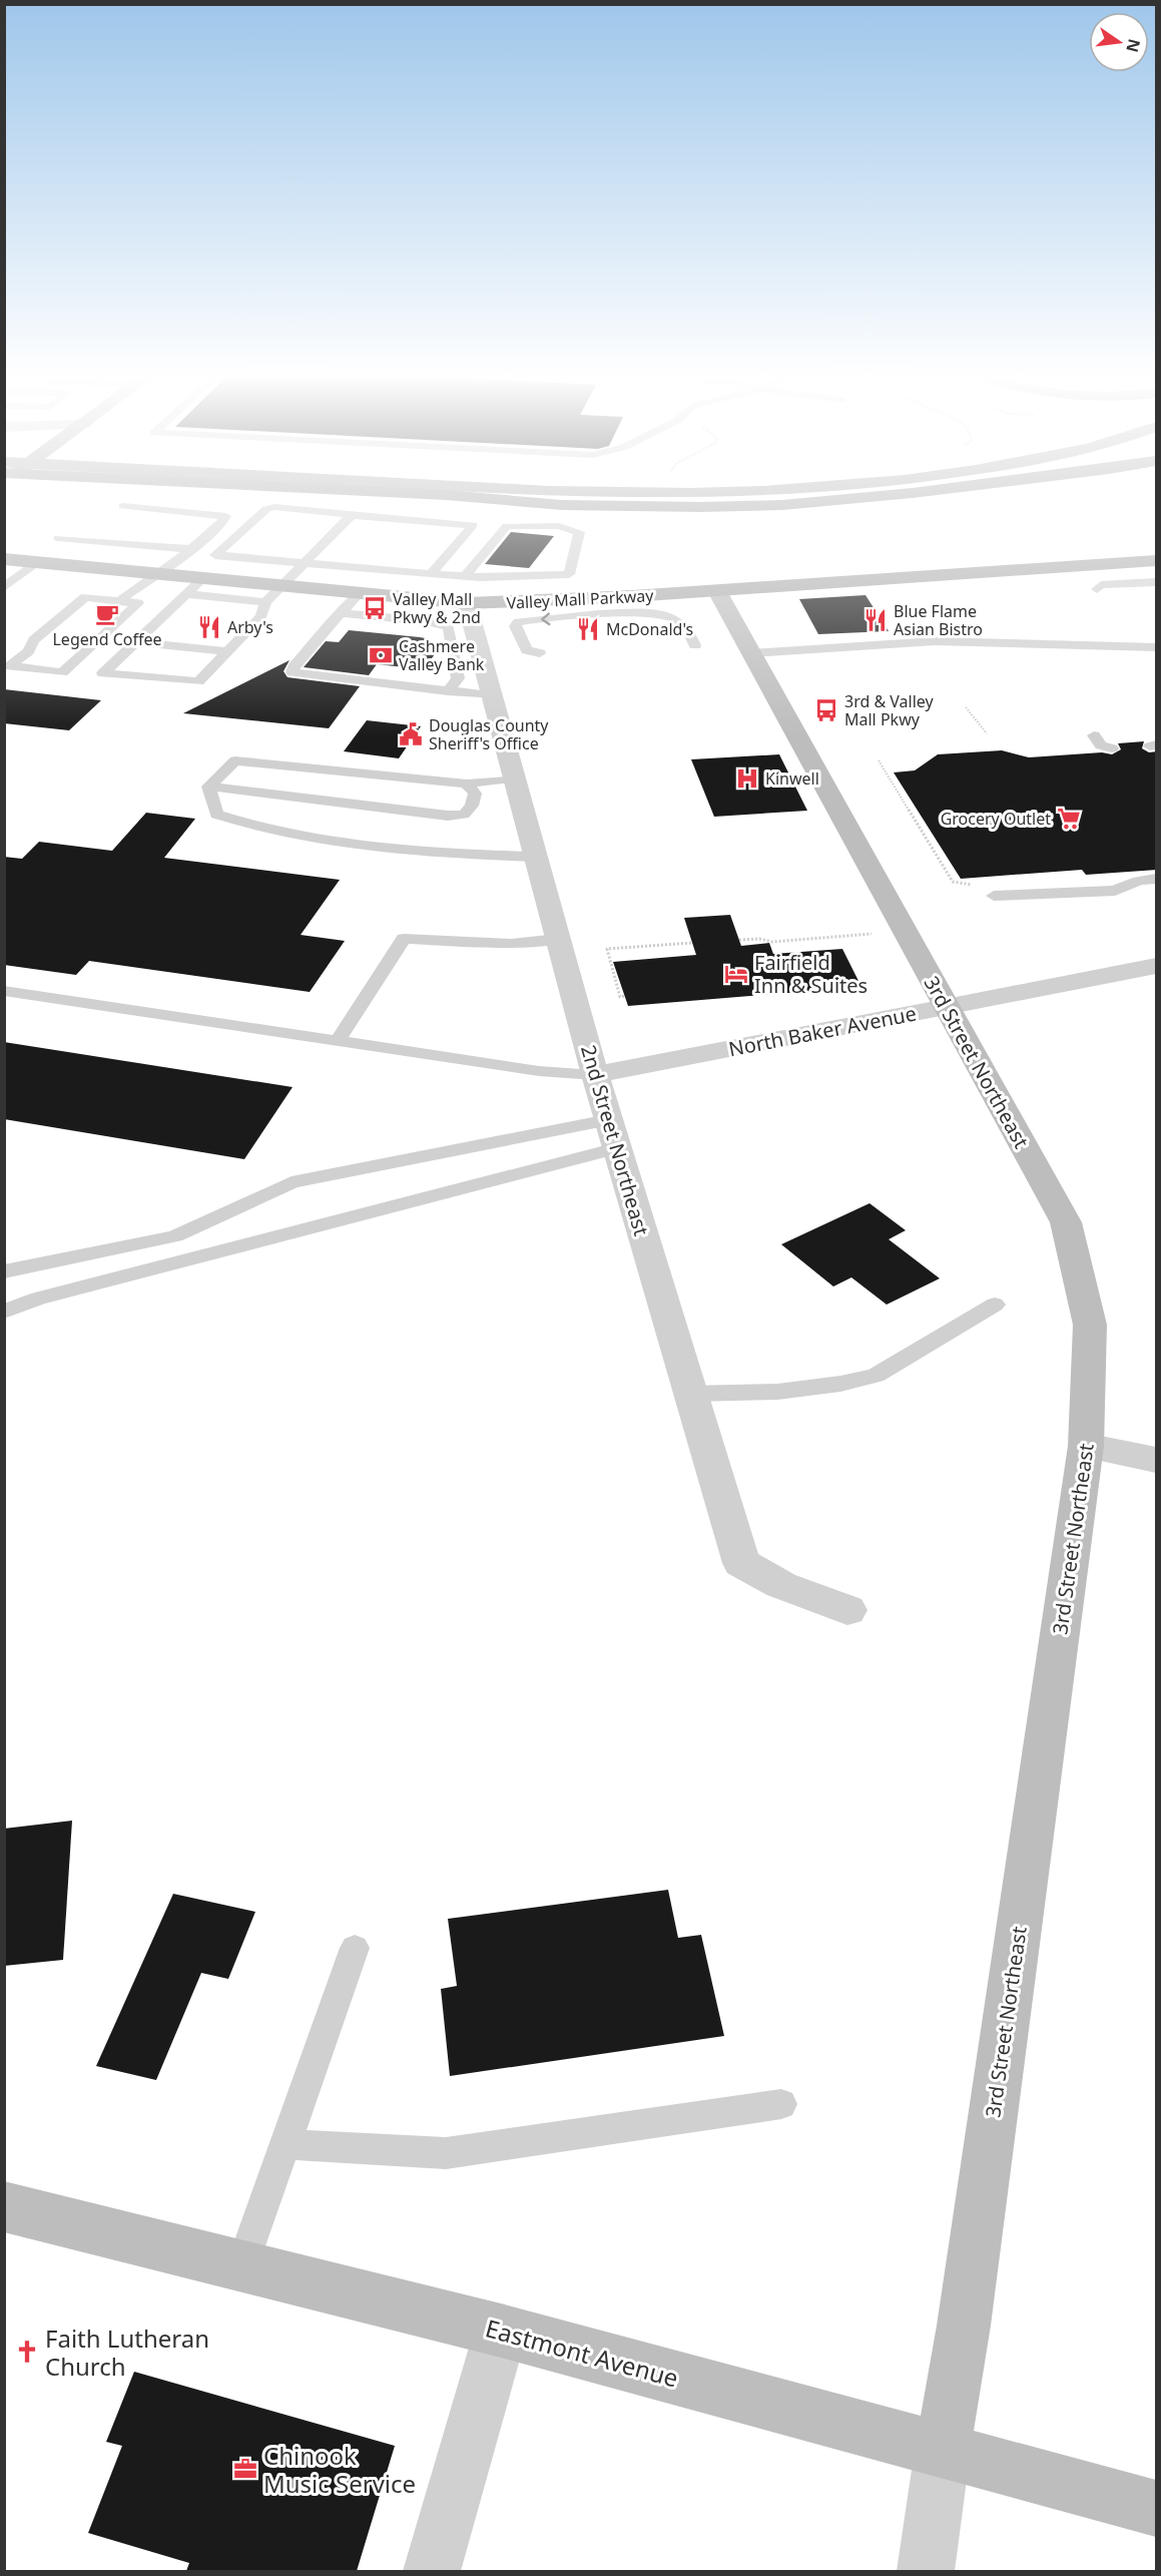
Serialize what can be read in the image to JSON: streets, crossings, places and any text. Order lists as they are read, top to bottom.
{
  "streets": {
    "main road": ["Valley Mall Parkway", "3rd Street Northeast", "Eastmont Avenue"],
    "street": ["North Baker Avenue", "2nd Street Northeast"]
  },
  "crossings": [
    ["Valley Mall Parkway", "3rd Street Northeast"],
    ["Valley Mall Parkway", "2nd Street Northeast"],
    ["North Baker Avenue", "3rd Street Northeast"],
    ["North Baker Avenue", "2nd Street Northeast"],
    ["3rd Street Northeast", "Eastmont Avenue"]
  ],
  "places": {
    "bus stop": ["Valley Mall Pkwy & 2nd", "3rd & Valley Mall Pkwy"],
    "cafe": ["Legend Coffee"],
    "restaurant": ["Blue Flame Asian Bistro", "Arby's", "McDonald's"],
    "bank": ["Cashmere Valley Bank"],
    "public building": ["Douglas County Sheriff's Office"],
    "hospital": ["Kinwell"],
    "supermarket": ["Grocery Outlet"],
    "hotel": ["Fairfield Inn & Suites"],
    "church": ["Faith Lutheran Church"],
    "office": ["Chinook Music Service"]
  },
  "north": "right"
}
